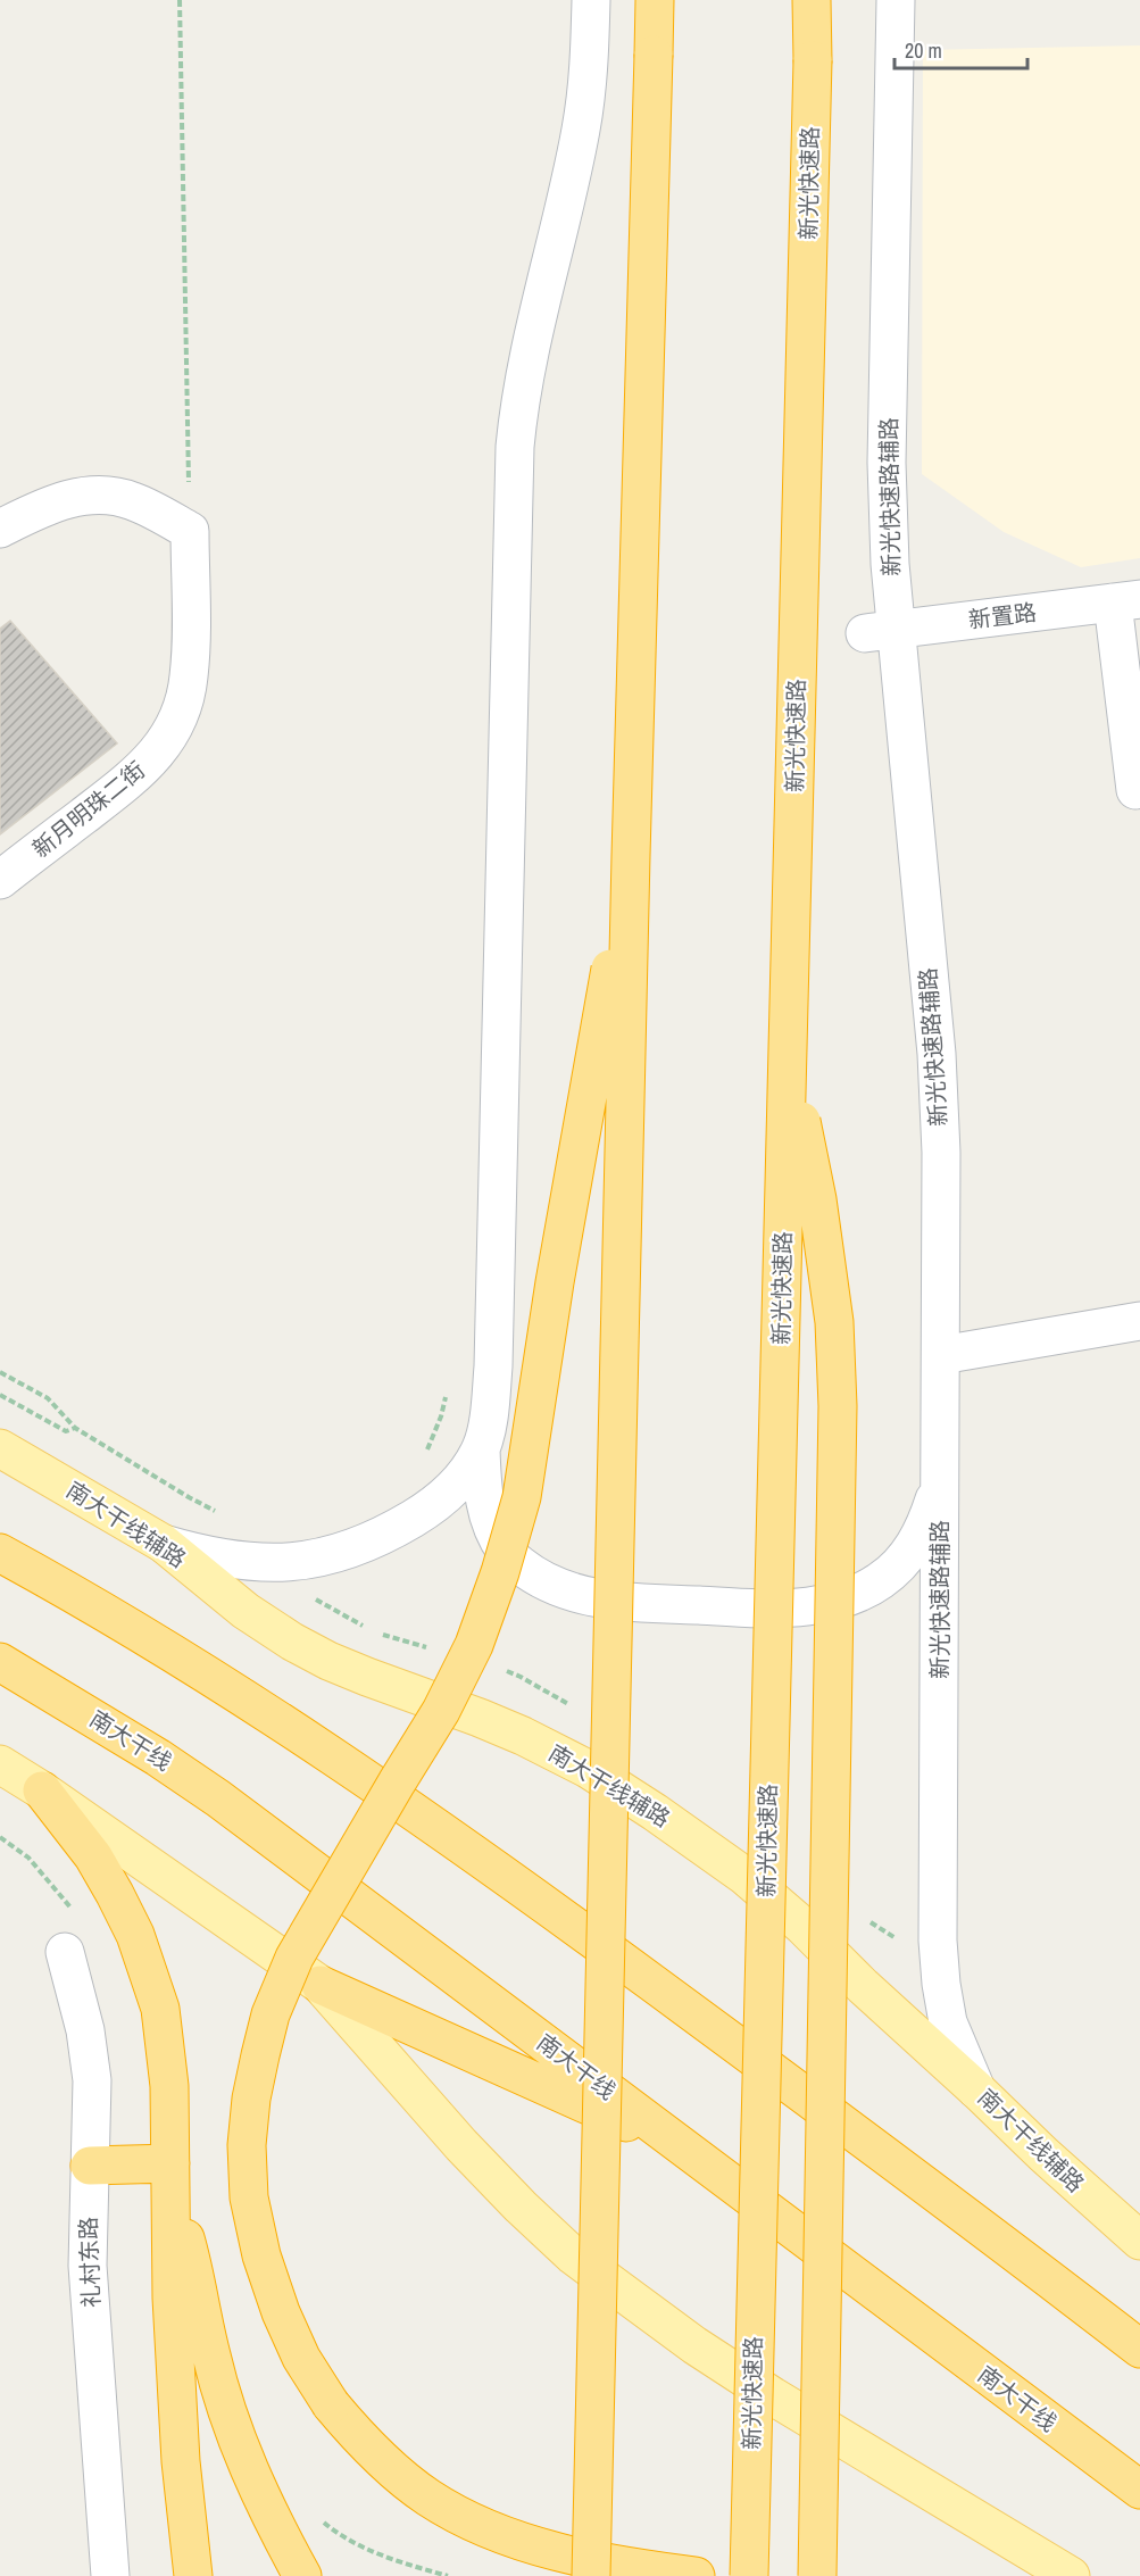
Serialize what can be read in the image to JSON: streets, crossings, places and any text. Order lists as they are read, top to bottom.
{
  "streets": {
    "highway": ["新光快速路", "南大干线"],
    "main road": [
      "新光快速路辅路",
      "新置路",
      "新月明珠二街",
      "南大干线辅路",
      "礼村东路"
    ]
  },
  "crossings": [
    ["新光快速路辅路", "南大干线辅路"]
  ],
  "scale_bar": "20 m"
}
